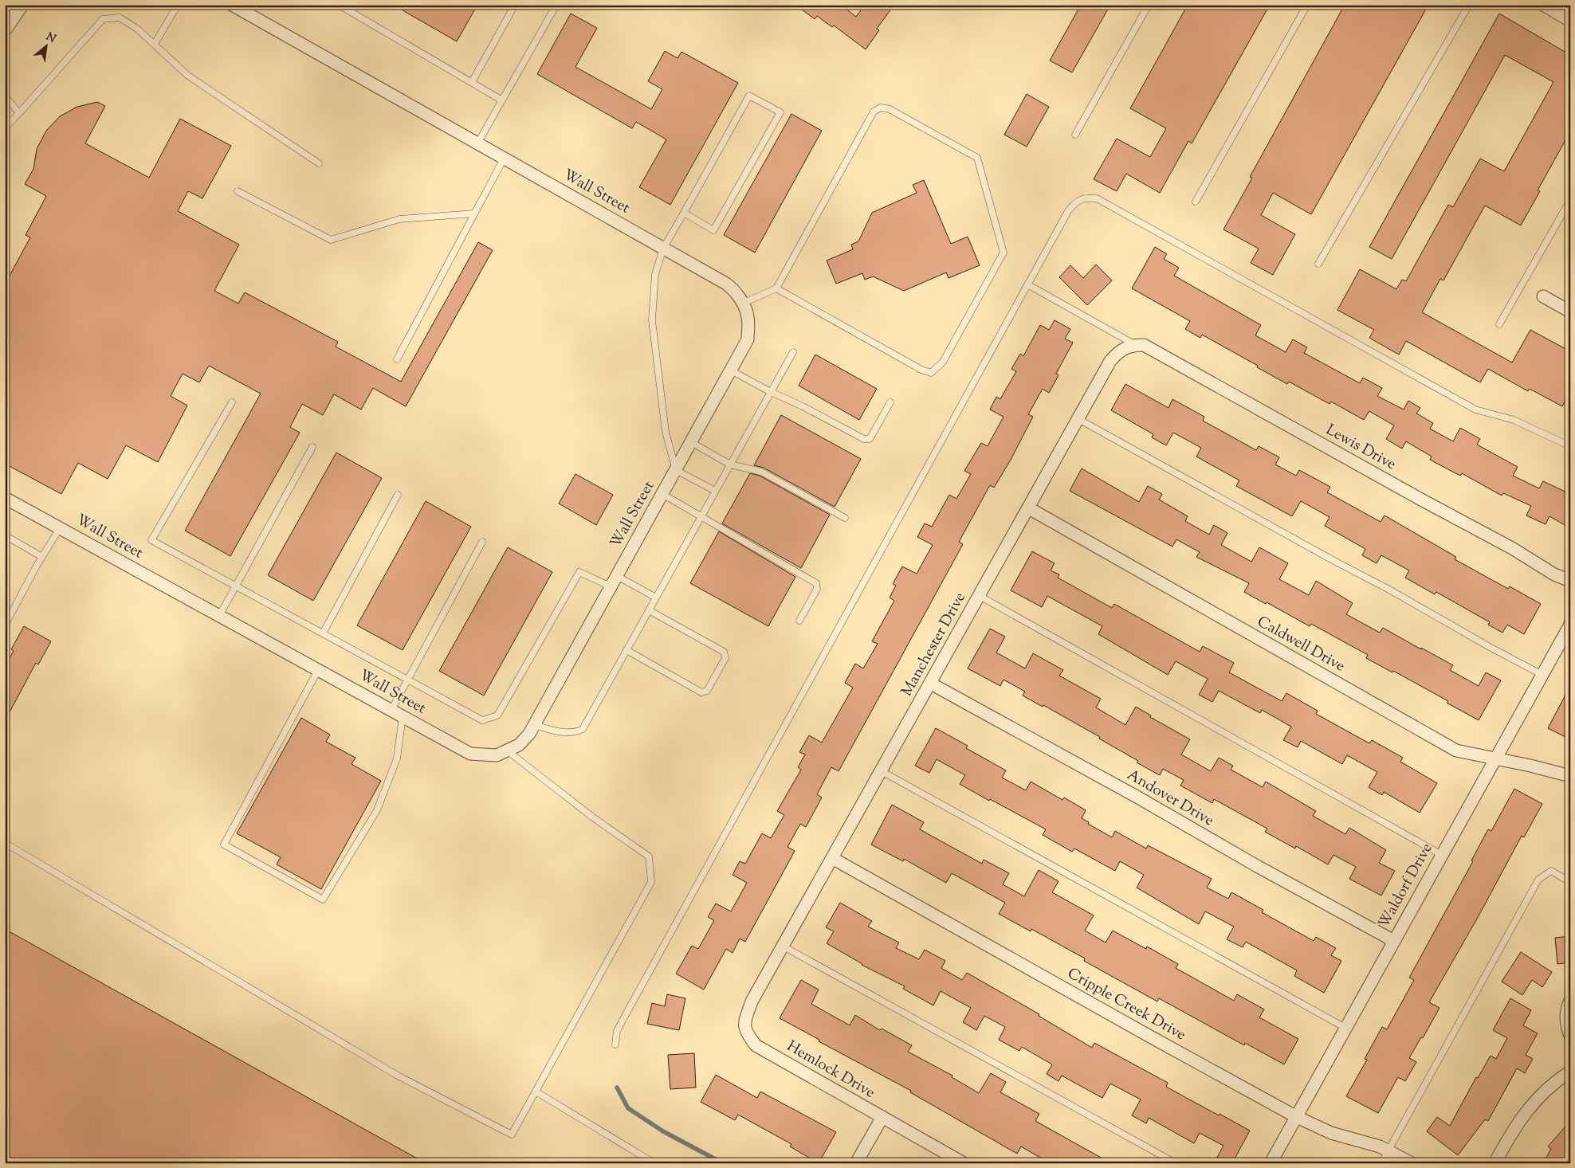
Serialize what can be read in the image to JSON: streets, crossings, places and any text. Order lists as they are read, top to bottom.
{
  "streets": {
    "street": [
      "Wall Street",
      "Lewis Drive",
      "Manchester Drive",
      "Caldwell Drive",
      "Andover Drive",
      "Waldorf Drive",
      "Cripple Creek Drive",
      "Hemlock Drive"
    ]
  },
  "crossings": [
    ["Lewis Drive", "Manchester Drive"],
    ["Manchester Drive", "Caldwell Drive"],
    ["Manchester Drive", "Andover Drive"],
    ["Manchester Drive", "Cripple Creek Drive"],
    ["Manchester Drive", "Hemlock Drive"],
    ["Caldwell Drive", "Waldorf Drive"],
    ["Andover Drive", "Waldorf Drive"],
    ["Waldorf Drive", "Cripple Creek Drive"]
  ],
  "north": "top right"
}
